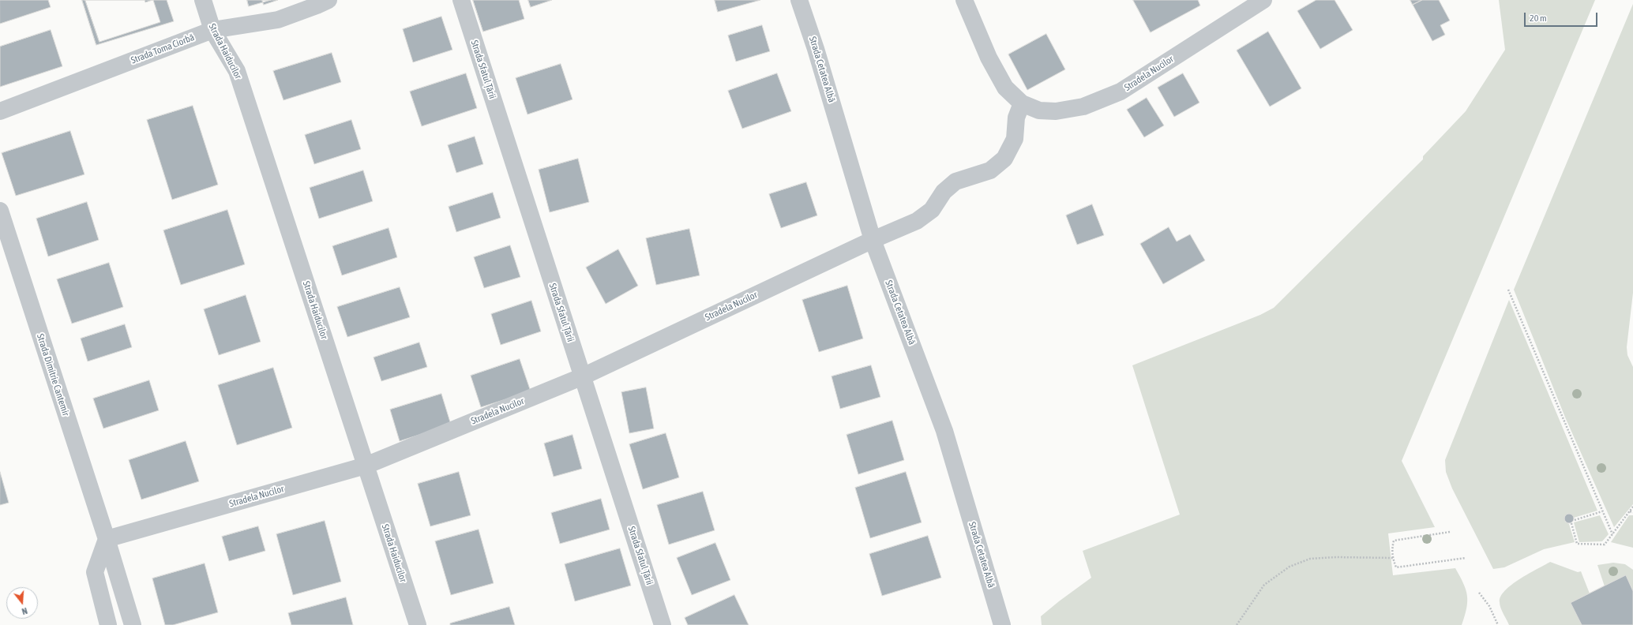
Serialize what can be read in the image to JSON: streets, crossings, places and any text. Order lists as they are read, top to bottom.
{
  "streets": {
    "street": [
      "Strada Toma Ciorbă",
      "Strada Haiducilor",
      "Strada Sfatul Țării",
      "Strada Cetatea Albă",
      "Stradela Nucilor",
      "Strada Dimitrie Cantemir"
    ]
  },
  "crossings": [
    ["Strada Toma Ciorbă", "Strada Haiducilor"],
    ["Strada Haiducilor", "Stradela Nucilor"],
    ["Strada Sfatul Țării", "Stradela Nucilor"],
    ["Strada Cetatea Albă", "Stradela Nucilor"],
    ["Stradela Nucilor", "Strada Dimitrie Cantemir"]
  ],
  "scale_bar": "20 m",
  "north": "bottom"
}
